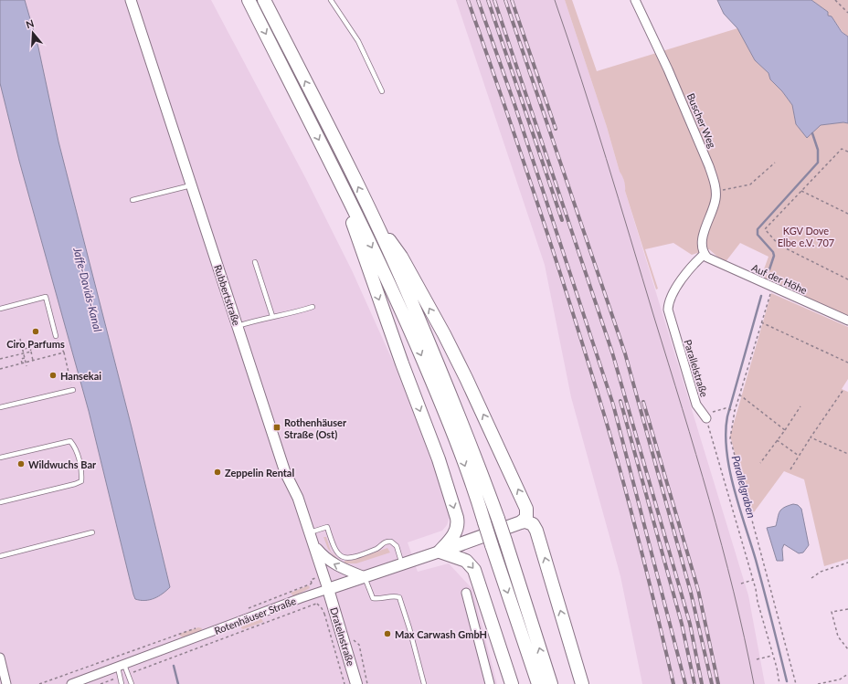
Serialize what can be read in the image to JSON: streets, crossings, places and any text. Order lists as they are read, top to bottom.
{
  "streets": {
    "main road": ["Rotenhäuser Straße", "Dratelnstraße"],
    "street": [
      "Buscher Weg",
      "Auf der Höhe",
      "Rubbertstraße",
      "Parallelstraße"
    ]
  },
  "crossings": [
    ["Buscher Weg", "Auf der Höhe"],
    ["Buscher Weg", "Parallelstraße"],
    ["Auf der Höhe", "Parallelstraße"],
    ["Rubbertstraße", "Rotenhäuser Straße"],
    ["Rubbertstraße", "Dratelnstraße"],
    ["Rotenhäuser Straße", "Dratelnstraße"]
  ],
  "water": ["Jaffe-Davids-Kanal", "Parallelgraben"],
  "parks": ["KGV Dove Elbe e.V. 707"],
  "places": {
    "other": [
      "Ciro Parfums",
      "Hansekai",
      "Wildwuchs Bar",
      "Zeppelin Rental",
      "Max Carwash GmbH"
    ],
    "transit": ["Rothenhäuser Straße (Ost)"]
  },
  "north": "top"
}
